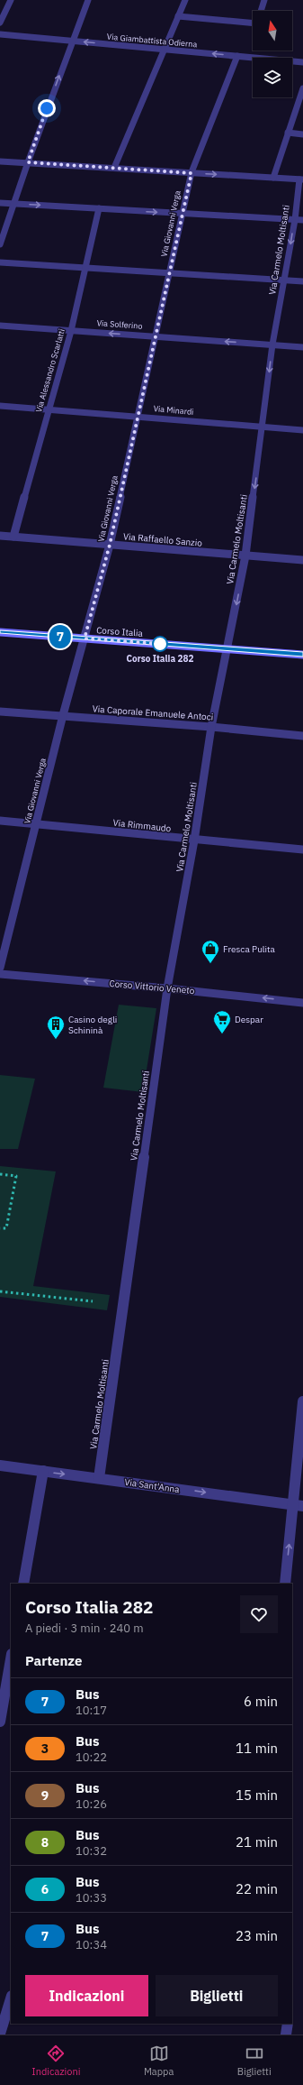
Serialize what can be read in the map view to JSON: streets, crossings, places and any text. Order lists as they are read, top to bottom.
{
  "streets": {
    "street": [
      "Via Giambattista Odierna",
      "Via Giovanni Verga",
      "Via Carmelo Moltisanti",
      "Via Solferino",
      "Via Alessandro Scarlatti",
      "Via Minardi",
      "Via Raffaello Sanzio",
      "Corso Italia",
      "Via Caporale Emanuele Antoci",
      "Via Rimmaudo",
      "Corso Vittorio Veneto",
      "Via Sant'Anna"
    ]
  },
  "crossings": [
    ["Via Giambattista Odierna", "Via Giovanni Verga"],
    ["Via Giovanni Verga", "Via Solferino"],
    ["Via Giovanni Verga", "Via Minardi"],
    ["Via Giovanni Verga", "Via Raffaello Sanzio"],
    ["Via Giovanni Verga", "Corso Italia"],
    ["Via Giovanni Verga", "Via Caporale Emanuele Antoci"],
    ["Via Giovanni Verga", "Via Rimmaudo"],
    ["Via Carmelo Moltisanti", "Via Solferino"],
    ["Via Carmelo Moltisanti", "Via Minardi"],
    ["Via Carmelo Moltisanti", "Via Raffaello Sanzio"],
    ["Via Carmelo Moltisanti", "Corso Italia"],
    ["Via Carmelo Moltisanti", "Via Caporale Emanuele Antoci"],
    ["Via Carmelo Moltisanti", "Via Rimmaudo"],
    ["Via Carmelo Moltisanti", "Corso Vittorio Veneto"],
    ["Via Carmelo Moltisanti", "Via Sant'Anna"],
    ["Via Solferino", "Via Alessandro Scarlatti"],
    ["Via Alessandro Scarlatti", "Via Minardi"],
    ["Via Alessandro Scarlatti", "Via Raffaello Sanzio"]
  ],
  "one_way": ["Corso Vittorio Veneto", "Via Sant'Anna"],
  "places": {
    "other": ["Corso Italia 282"],
    "shop": ["Fresca Pulita"],
    "supermarket": ["Despar"],
    "building": ["Casino degli Schininà"]
  },
  "lines": ["bus line 7"],
  "north": "top",
  "page": {
    "on_map": "7",
    "heading": [
      ["Corso Italia 282", "A piedi · 3 min · 240 m"],
      "Partenze"
    ],
    "list": [
      {
        "mark": "7",
        "name": "Bus",
        "note": "10:17",
        "value": "6 min"
      },
      {
        "mark": "3",
        "name": "Bus",
        "note": "10:22",
        "value": "11 min"
      },
      {
        "mark": "9",
        "name": "Bus",
        "note": "10:26",
        "value": "15 min"
      },
      {
        "mark": "8",
        "name": "Bus",
        "note": "10:32",
        "value": "21 min"
      },
      {
        "mark": "6",
        "name": "Bus",
        "note": "10:33",
        "value": "22 min"
      },
      {
        "mark": "7",
        "name": "Bus",
        "note": "10:34",
        "value": "23 min"
      }
    ],
    "buttons": ["Indicazioni", "Biglietti"],
    "tabs": ["Indicazioni", "Mappa", "Biglietti"]
  }
}
